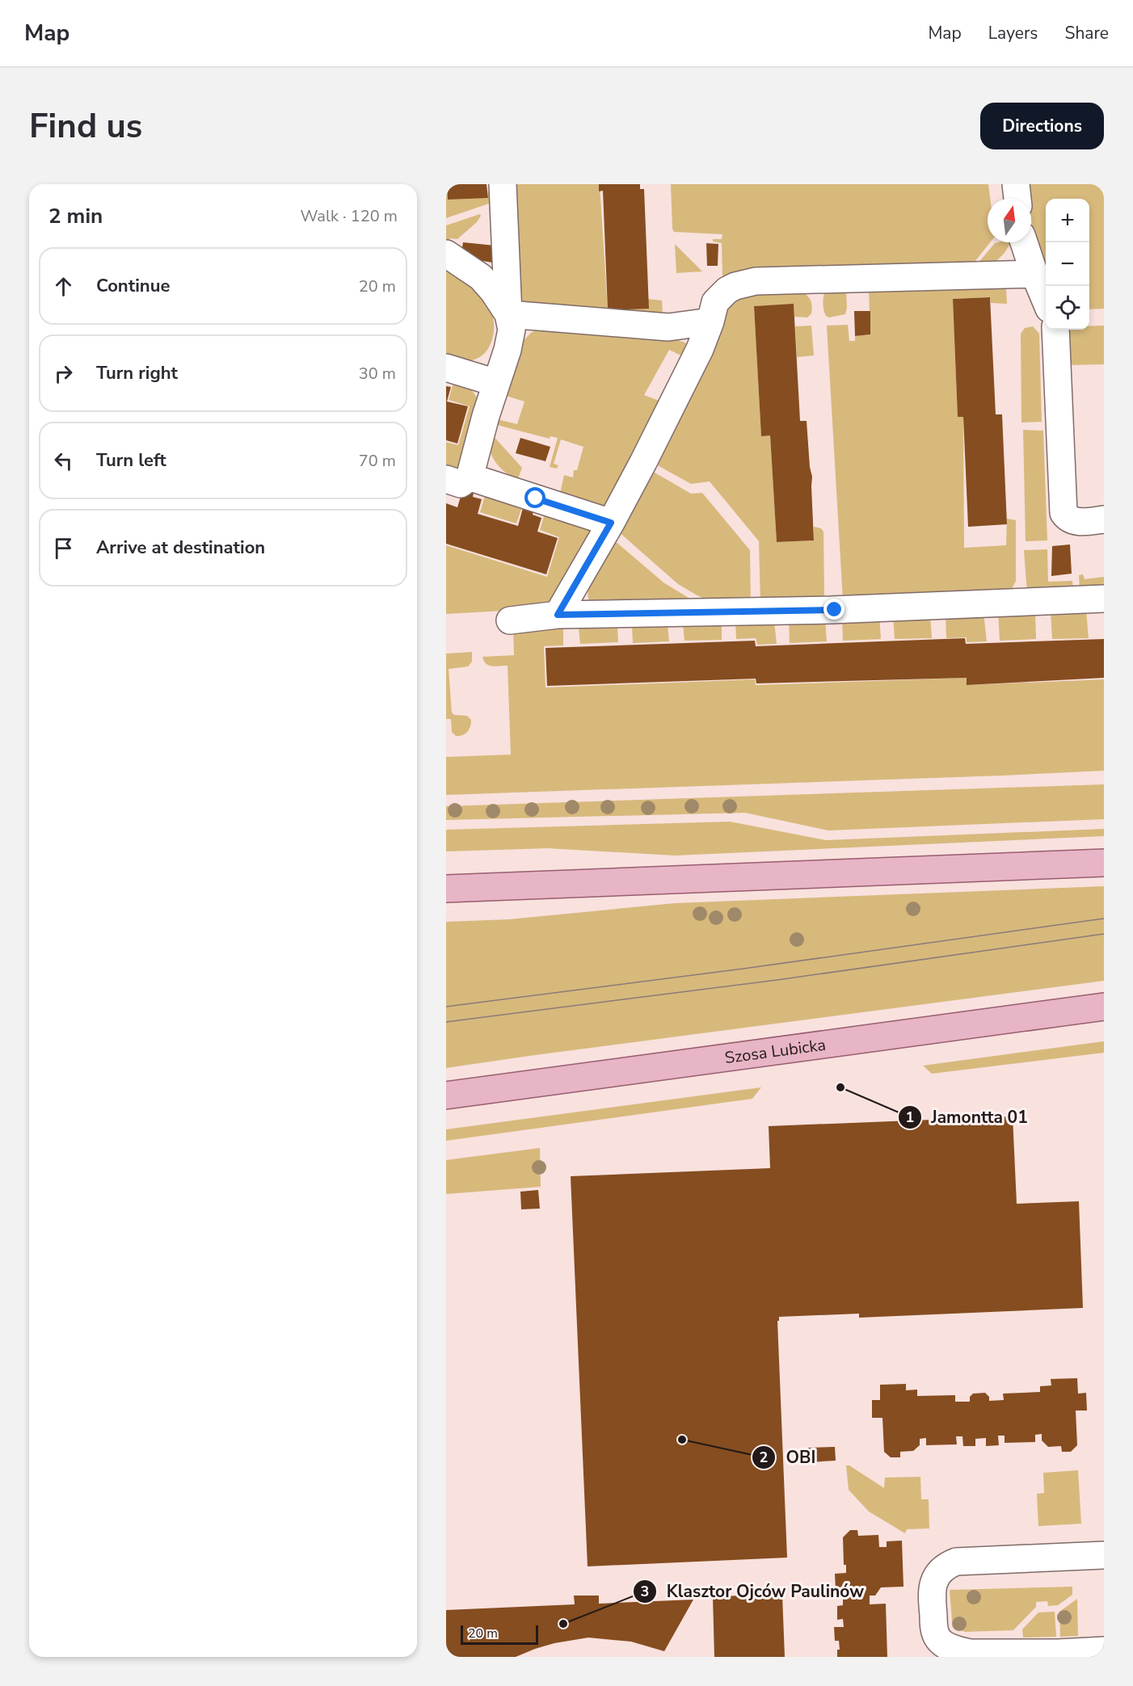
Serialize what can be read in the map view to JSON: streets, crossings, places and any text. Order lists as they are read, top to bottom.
{
  "streets": {
    "main road": ["Szosa Lubicka"]
  },
  "places": ["Jamontta 01", "OBI", "Klasztor Ojców Paulinów"],
  "scale_bar": "20 m",
  "north": "top",
  "page": {
    "header": "Map",
    "nav": ["Map", "Layers", "Share"],
    "buttons": "Directions",
    "title": "Find us",
    "heading": ["2 min", "Walk · 120 m"],
    "map_buttons": ["+", "−"],
    "list": [
      ["Continue", "20 m"],
      ["Turn right", "30 m"],
      ["Turn left", "70 m"],
      "Arrive at destination"
    ],
    "scale": "20 m"
  }
}
